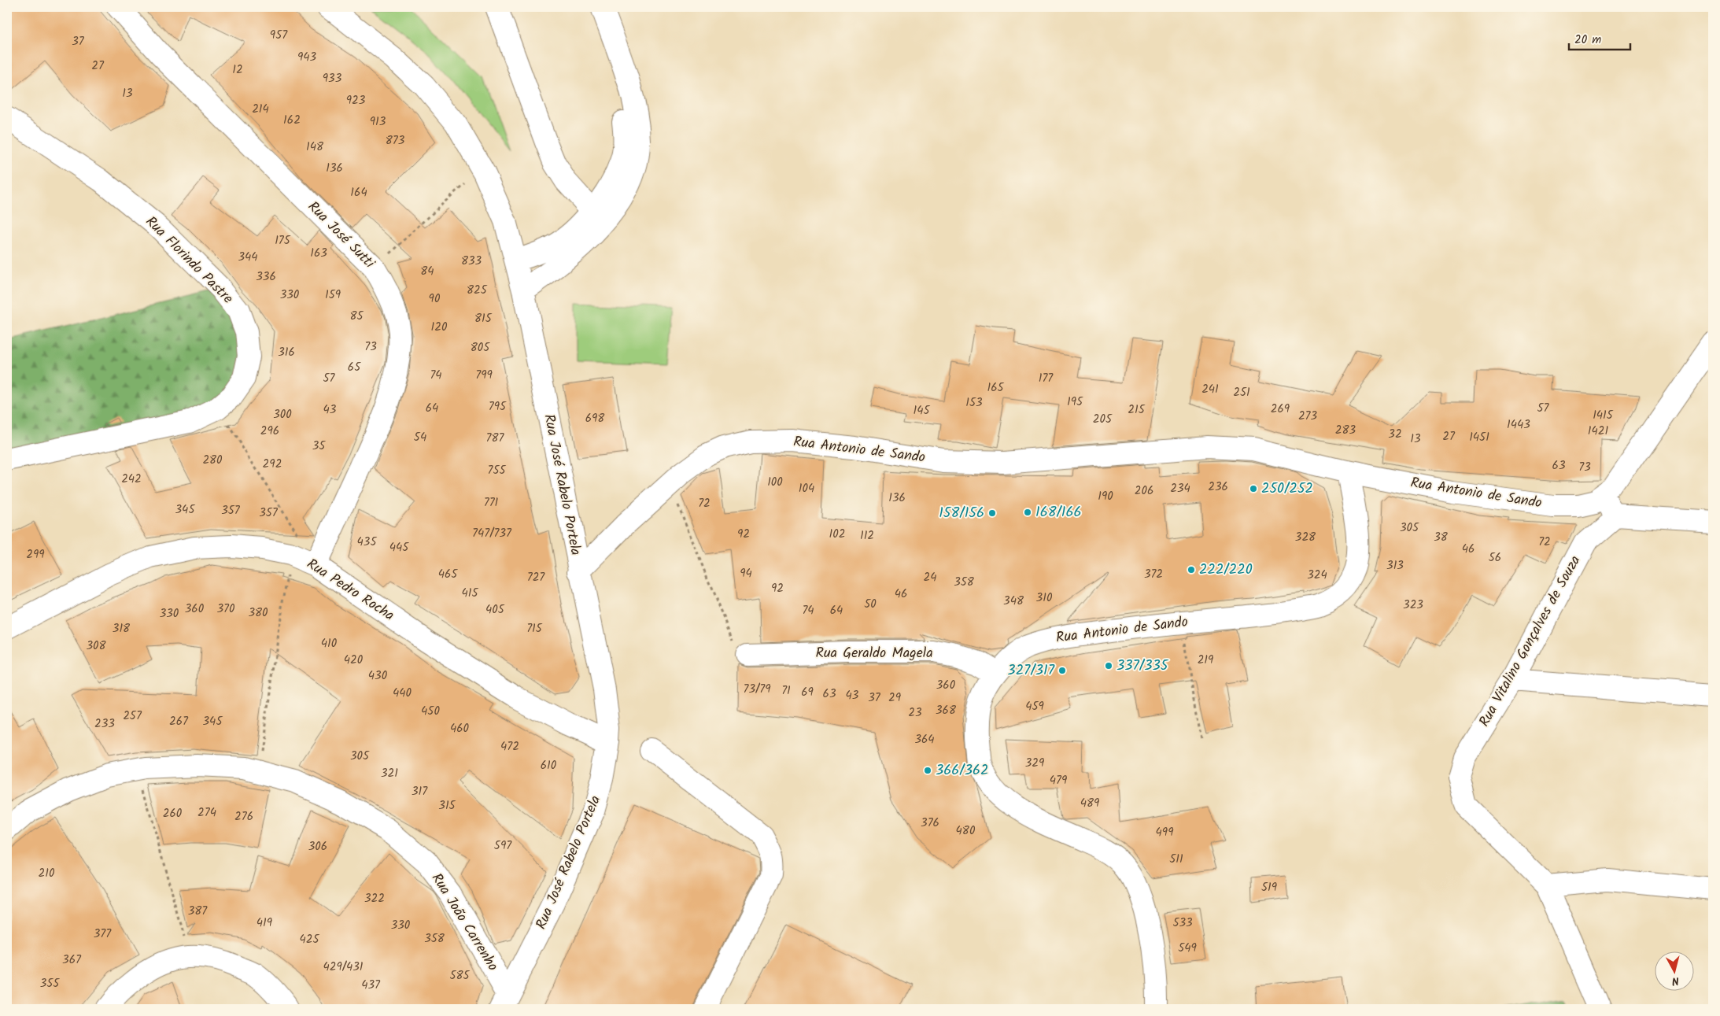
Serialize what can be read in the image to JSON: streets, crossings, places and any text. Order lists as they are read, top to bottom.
{
  "streets": {
    "street": [
      "Rua José Sutti",
      "Rua Florindo Pastre",
      "Rua Antonio de Sando",
      "Rua José Rabelo Portela",
      "Rua Pedro Rocha",
      "Rua Vitalino Gonçalves de Souza",
      "Rua Geraldo Magela",
      "Rua João Carrenho"
    ]
  },
  "crossings": [
    ["Rua José Sutti", "Rua Pedro Rocha"],
    ["Rua Antonio de Sando", "Rua José Rabelo Portela"],
    ["Rua Antonio de Sando", "Rua Geraldo Magela"],
    ["Rua José Rabelo Portela", "Rua Pedro Rocha"],
    ["Rua José Rabelo Portela", "Rua João Carrenho"]
  ],
  "places": [
    "250/252",
    "168/166",
    "158/156",
    "222/220",
    "337/335",
    "327/317",
    "366/362"
  ],
  "house_numbers": [
    "957",
    "37",
    "943",
    "27",
    "12",
    "933",
    "13",
    "923",
    "214",
    "162",
    "913",
    "873",
    "148",
    "136",
    "164",
    "175",
    "163",
    "344",
    "833",
    "84",
    "336",
    "825",
    "330",
    "159",
    "90",
    "85",
    "815",
    "120",
    "73",
    "805",
    "316",
    "65",
    "74",
    "799",
    "57",
    "177",
    "165",
    "241",
    "251",
    "195",
    "153",
    "795",
    "64",
    "57",
    "269",
    "43",
    "215",
    "145",
    "300",
    "1415",
    "273",
    "698",
    "205",
    "1443",
    "283",
    "296",
    "1421",
    "32",
    "27",
    "54",
    "1451",
    "787",
    "13",
    "35",
    "280",
    "292",
    "63",
    "73",
    "755",
    "242",
    "100",
    "236",
    "104",
    "234",
    "206",
    "190",
    "136",
    "771",
    "72",
    "345",
    "357",
    "357",
    "305",
    "747/737",
    "92",
    "102",
    "112",
    "328",
    "38",
    "435",
    "72",
    "445",
    "46",
    "299",
    "56",
    "313",
    "94",
    "465",
    "372",
    "324",
    "727",
    "24",
    "358",
    "92",
    "415",
    "46",
    "310",
    "348",
    "50",
    "323",
    "360",
    "370",
    "405",
    "74",
    "64",
    "380",
    "330",
    "318",
    "715",
    "410",
    "308",
    "420",
    "219",
    "430",
    "360",
    "73/79",
    "71",
    "69",
    "440",
    "63",
    "43",
    "37",
    "29",
    "459",
    "368",
    "450",
    "23",
    "257",
    "267",
    "345",
    "233",
    "460",
    "364",
    "472",
    "305",
    "329",
    "610",
    "321",
    "479",
    "317",
    "489",
    "315",
    "274",
    "260",
    "276",
    "376",
    "480",
    "499",
    "597",
    "306",
    "511",
    "210",
    "519",
    "322",
    "387",
    "419",
    "533",
    "330",
    "377",
    "358",
    "425",
    "549",
    "367",
    "429/431",
    "585",
    "355",
    "437"
  ],
  "scale_bar": "20 m",
  "north": "bottom"
}
